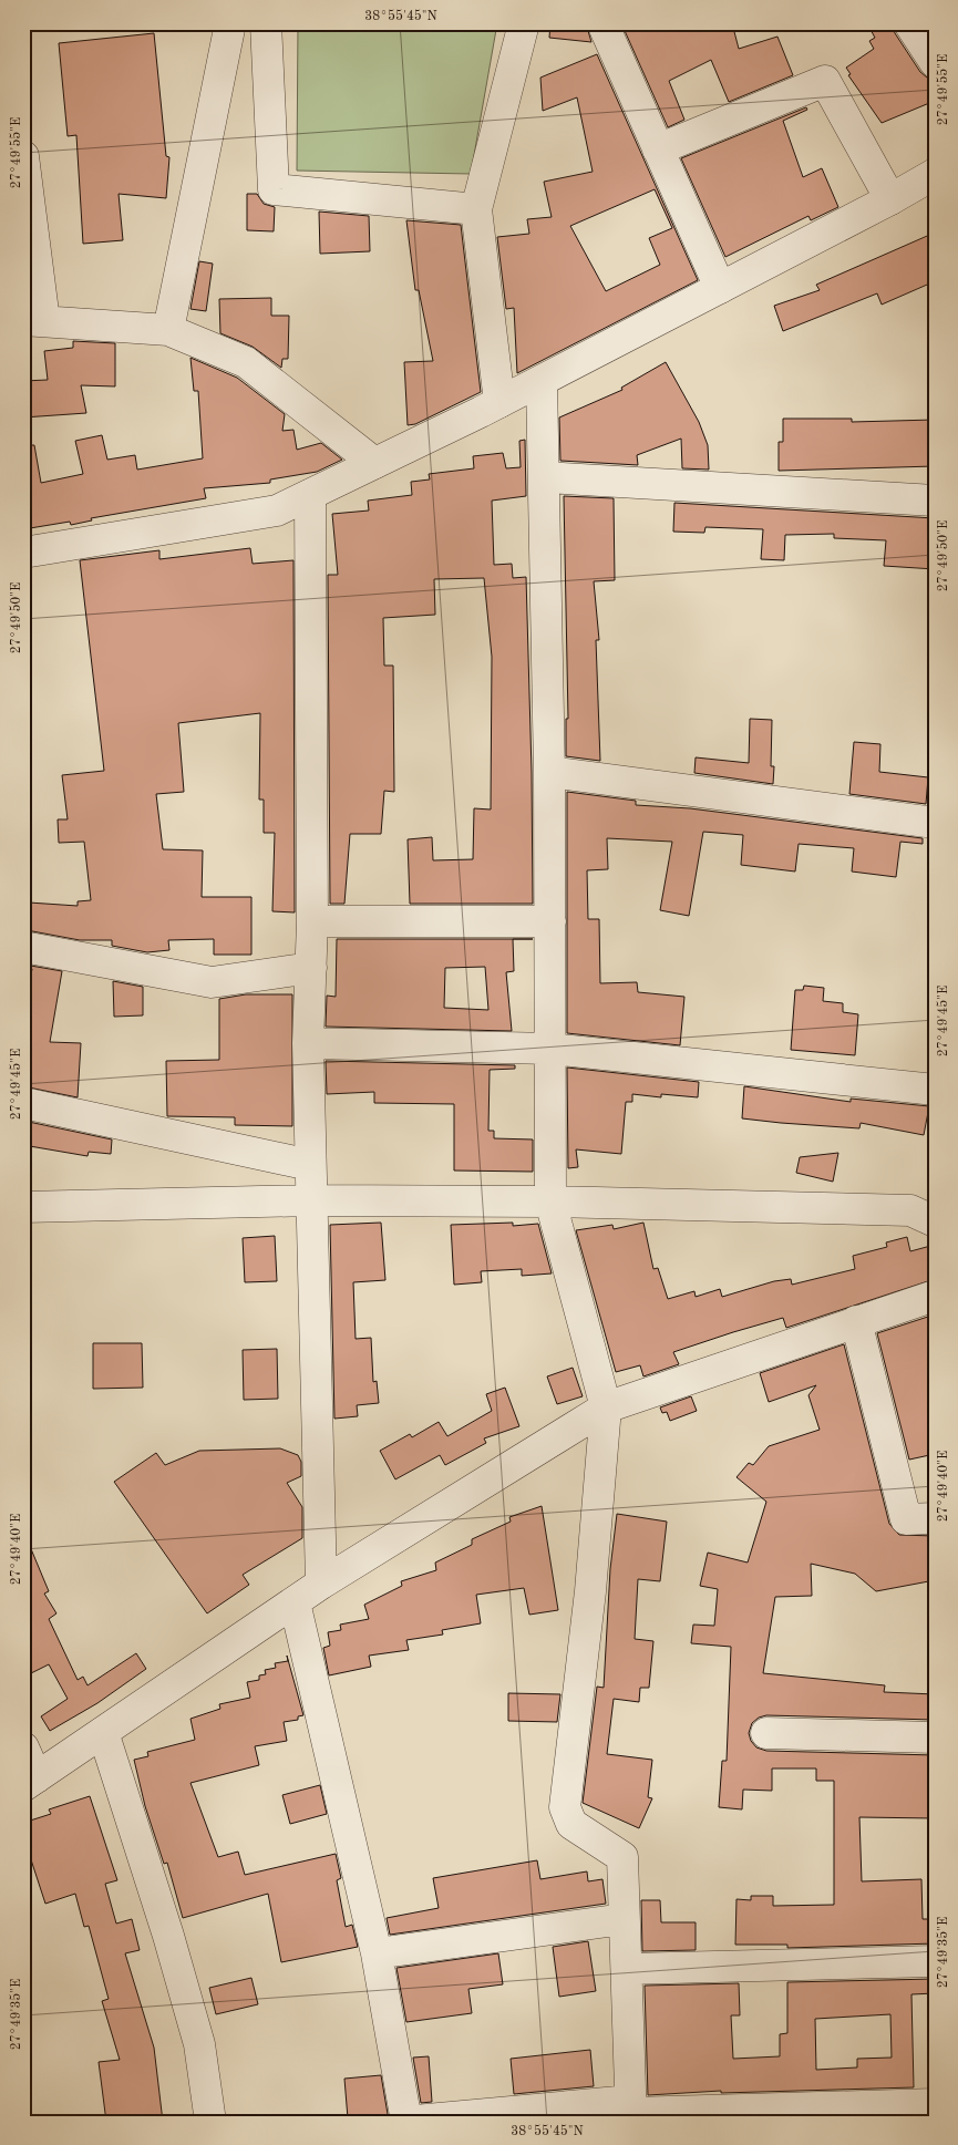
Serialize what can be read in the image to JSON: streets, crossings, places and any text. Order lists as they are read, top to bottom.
{
  "coordinates": [
    "38°55'45\"N",
    "27°49'55\"E",
    "27°49'50\"E",
    "27°49'45\"E",
    "27°49'40\"E",
    "27°49'35\"E"
  ]
}
